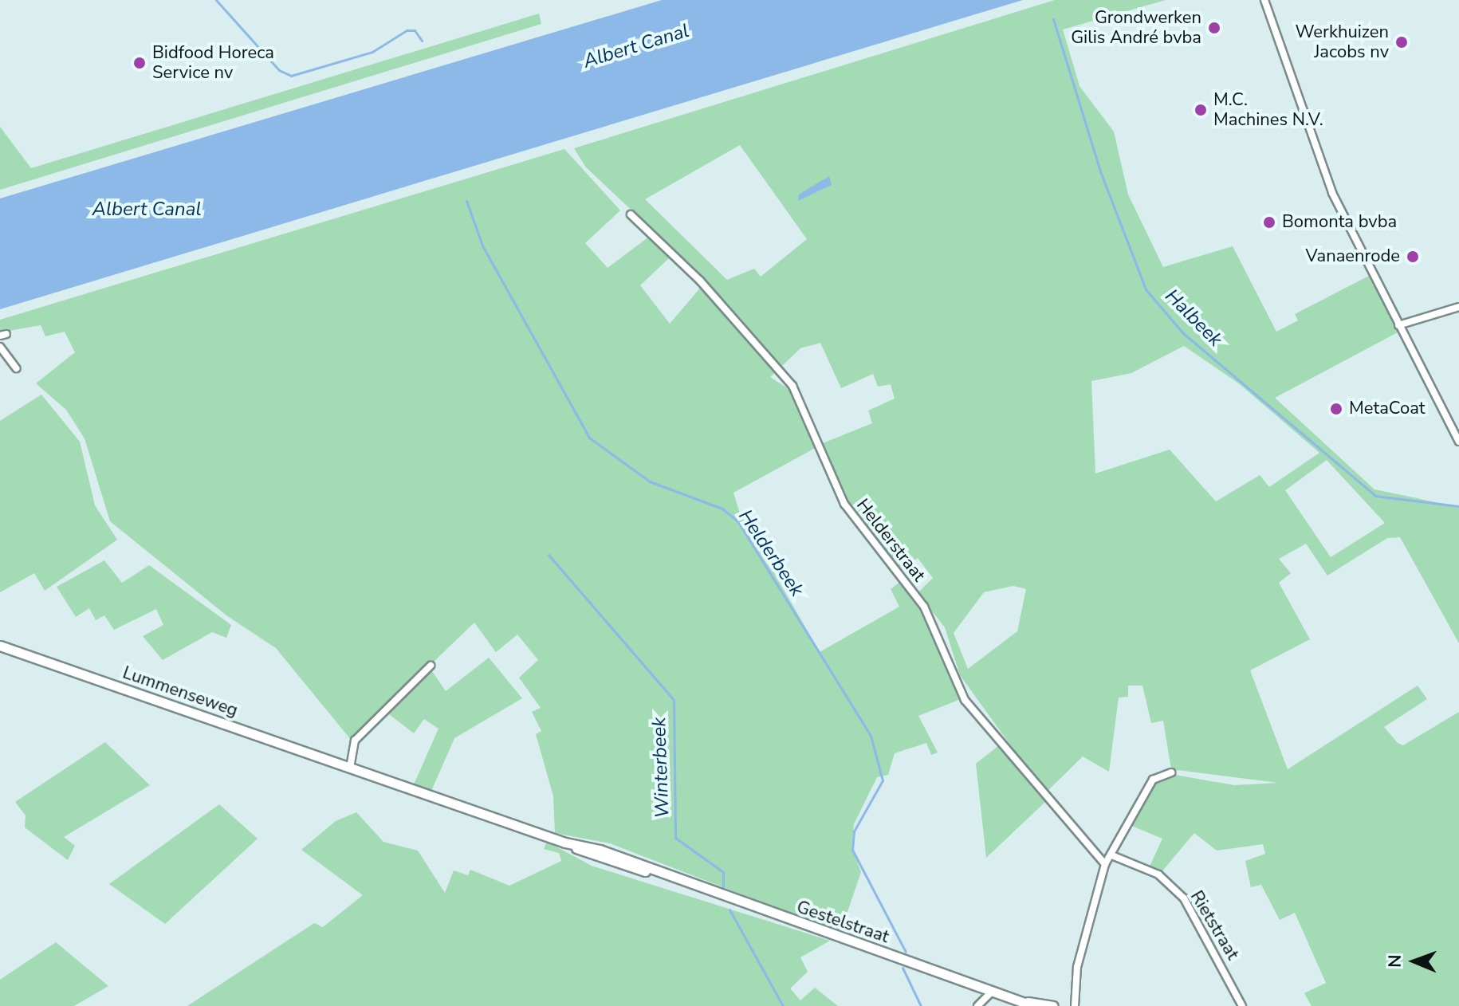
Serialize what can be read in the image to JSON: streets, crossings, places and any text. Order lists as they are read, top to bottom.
{
  "streets": {
    "main road": ["Lummenseweg", "Gestelstraat"],
    "street": ["Helderstraat", "Rietstraat"]
  },
  "crossings": [
    ["Lummenseweg", "Gestelstraat"]
  ],
  "water": [
    "Albert Canal",
    "Halbeek",
    "Helderbeek",
    "Winterbeek"
  ],
  "places": [
    "Grondwerken Gilis André bvba",
    "Werkhuizen Jacobs nv",
    "Bidfood Horeca Service nv",
    "M.C. Machines N.V.",
    "Bomonta bvba",
    "Vanaenrode",
    "MetaCoat"
  ],
  "north": "left"
}
